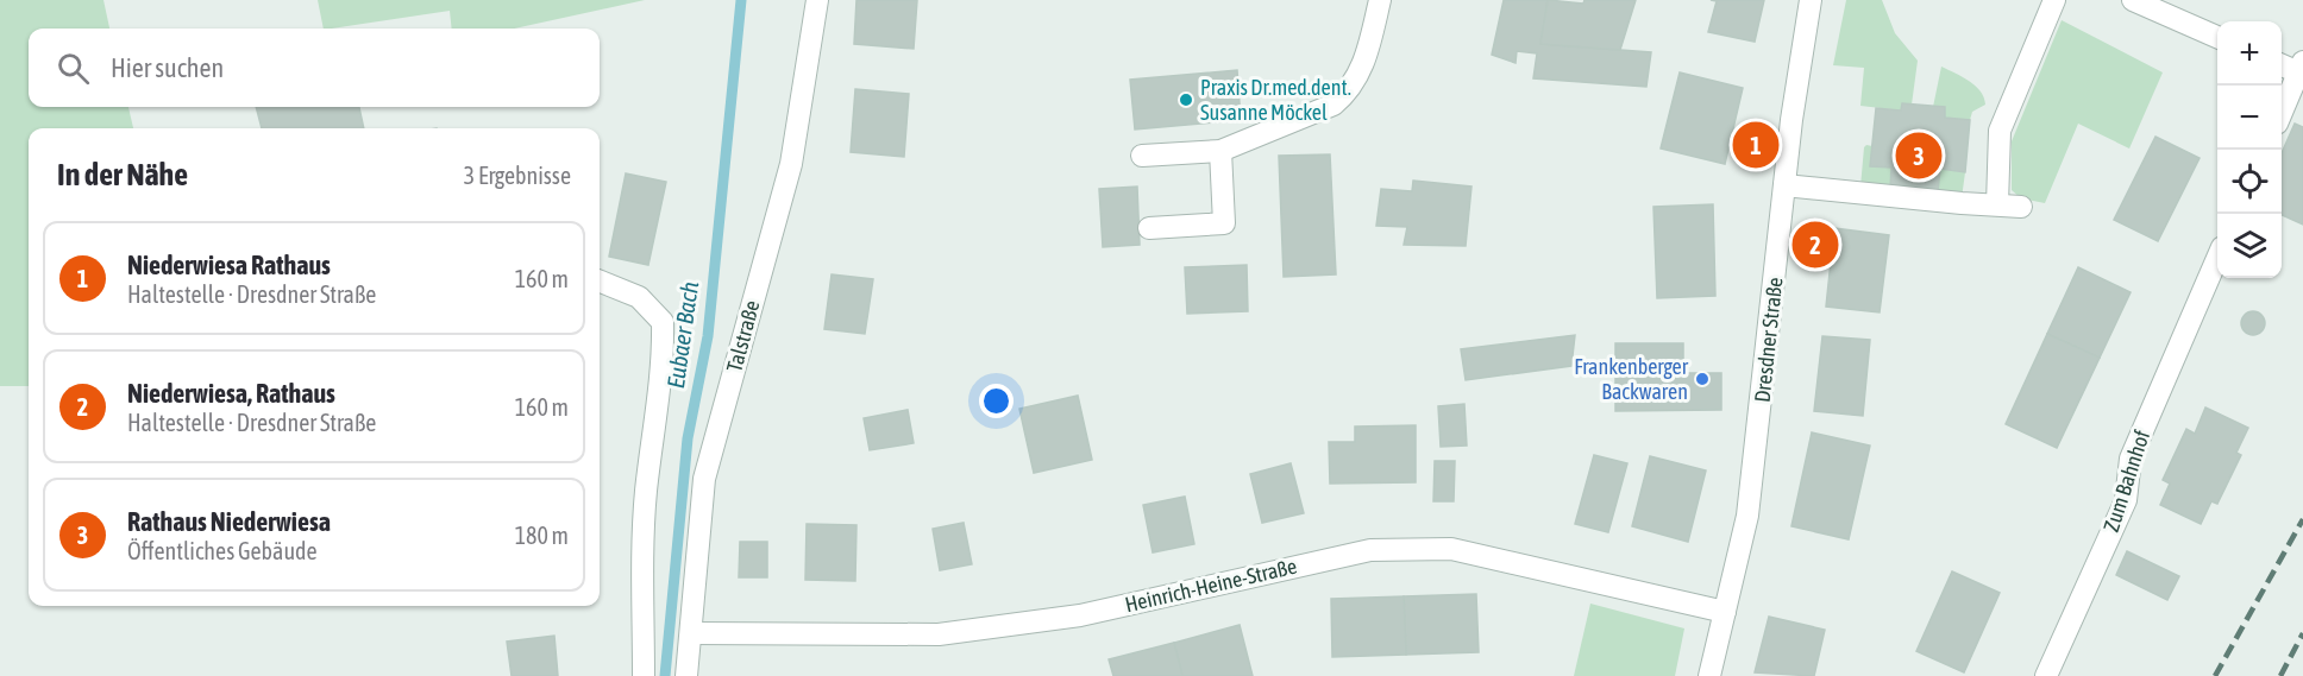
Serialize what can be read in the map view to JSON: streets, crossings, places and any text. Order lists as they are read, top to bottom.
{
  "streets": {
    "street": [
      "Talstraße",
      "Dresdner Straße",
      "Zum Bahnhof",
      "Heinrich-Heine-Straße"
    ]
  },
  "crossings": [
    ["Talstraße", "Heinrich-Heine-Straße"],
    ["Dresdner Straße", "Heinrich-Heine-Straße"]
  ],
  "water": ["Eubaer Bach"],
  "places": ["Praxis Dr.med.dent. Susanne Möckel", "Frankenberger Backwaren"],
  "page": {
    "map_buttons": ["+", "−"],
    "search": "Hier suchen",
    "pins": ["1", "3", "2"],
    "heading": ["In der Nähe", "3 Ergebnisse"],
    "list": [
      {
        "mark": "1",
        "name": "Niederwiesa Rathaus",
        "note": "Haltestelle · Dresdner Straße",
        "value": "160 m"
      },
      {
        "mark": "2",
        "name": "Niederwiesa, Rathaus",
        "note": "Haltestelle · Dresdner Straße",
        "value": "160 m"
      },
      {
        "mark": "3",
        "name": "Rathaus Niederwiesa",
        "note": "Öffentliches Gebäude",
        "value": "180 m"
      }
    ]
  }
}
